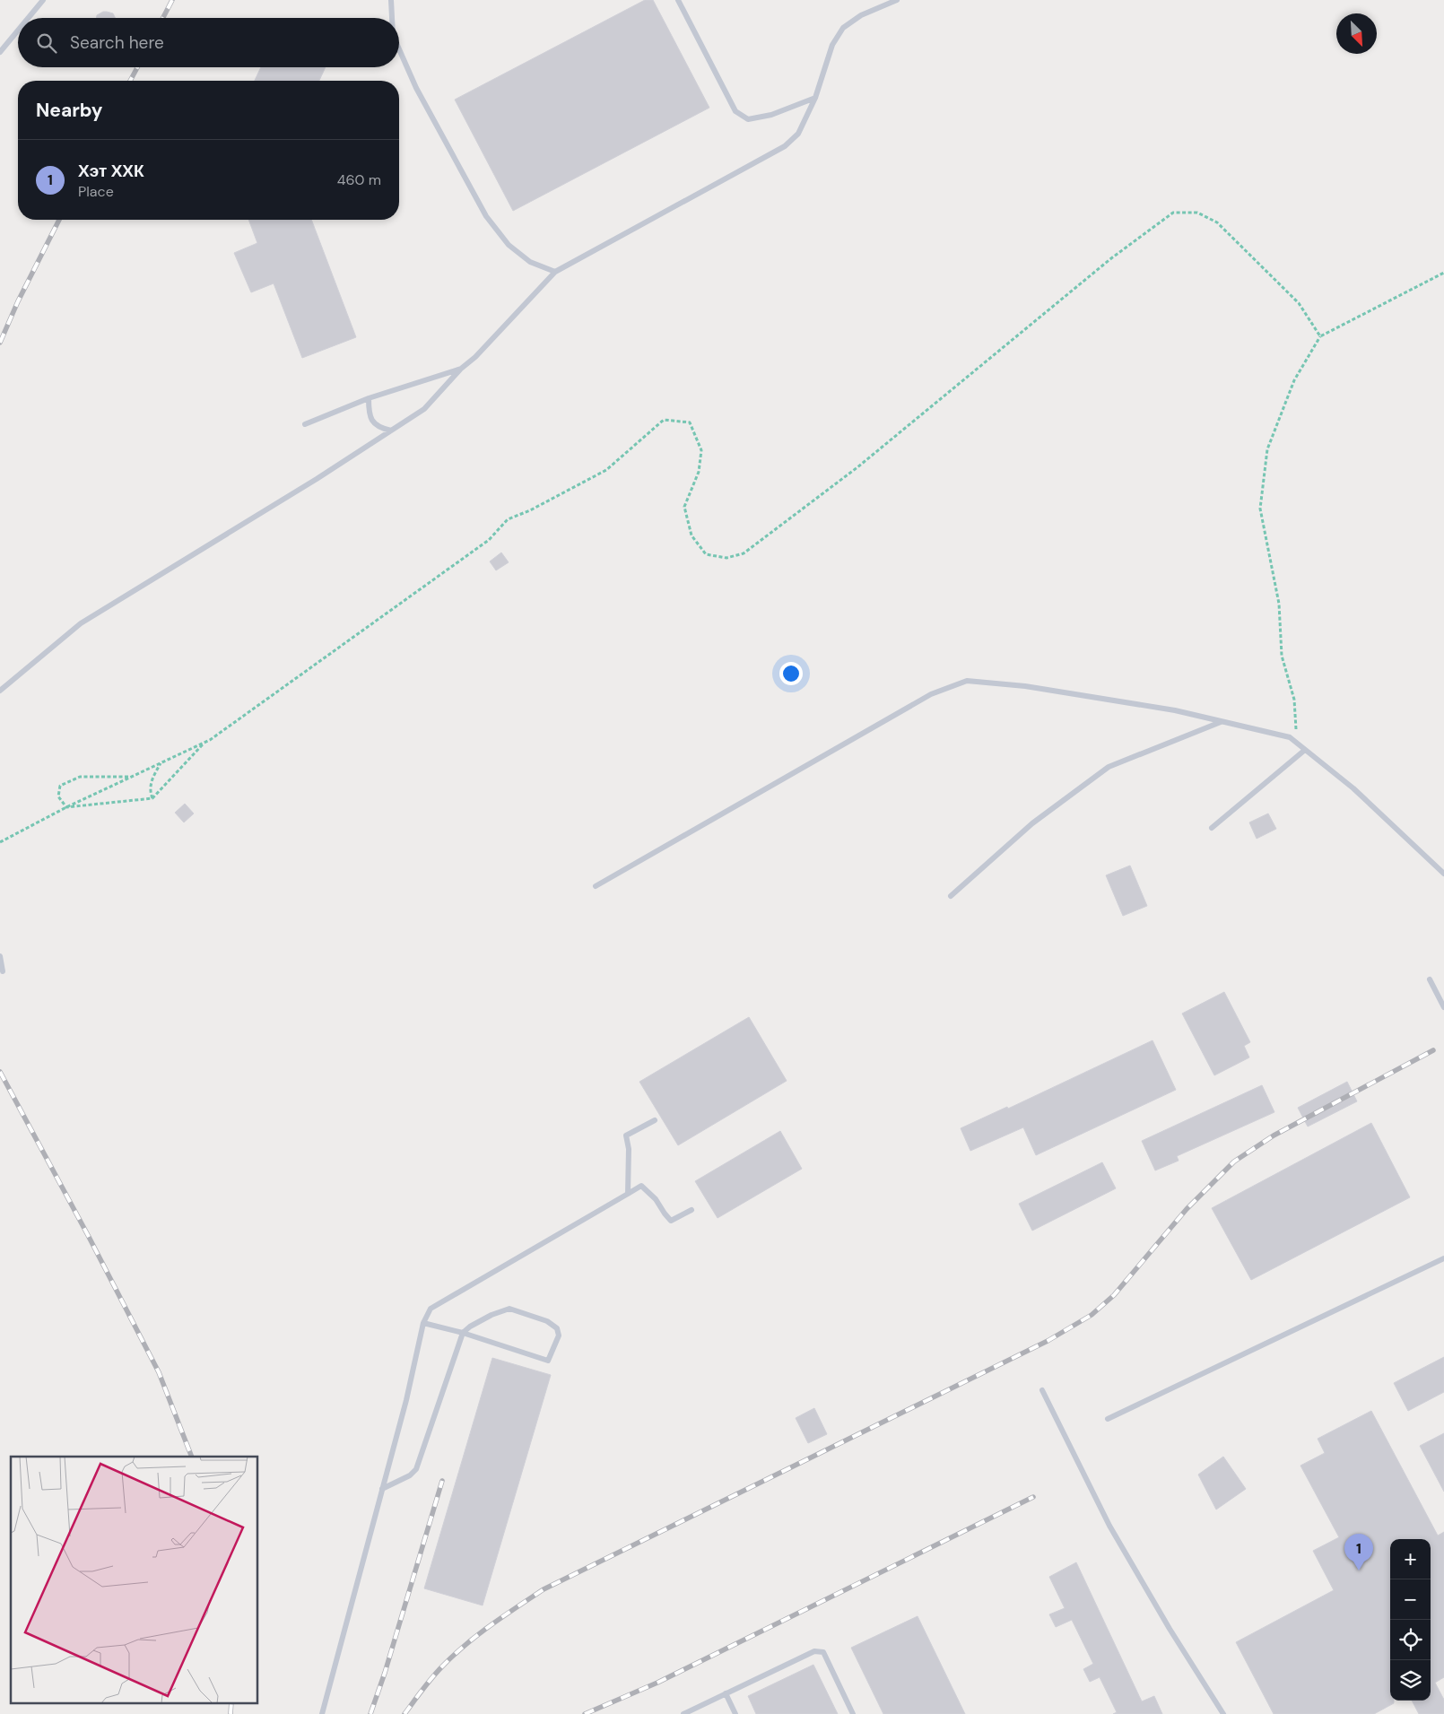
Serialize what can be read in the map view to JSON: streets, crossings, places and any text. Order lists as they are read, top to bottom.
{
  "north": "bottom right",
  "page": {
    "search": "Search here",
    "heading": "Nearby",
    "list": [
      {
        "mark": "1",
        "name": "Хэт ХХК",
        "note": "Place",
        "value": "460 m"
      }
    ],
    "pins": "1",
    "map_buttons": ["+", "−"]
  }
}
